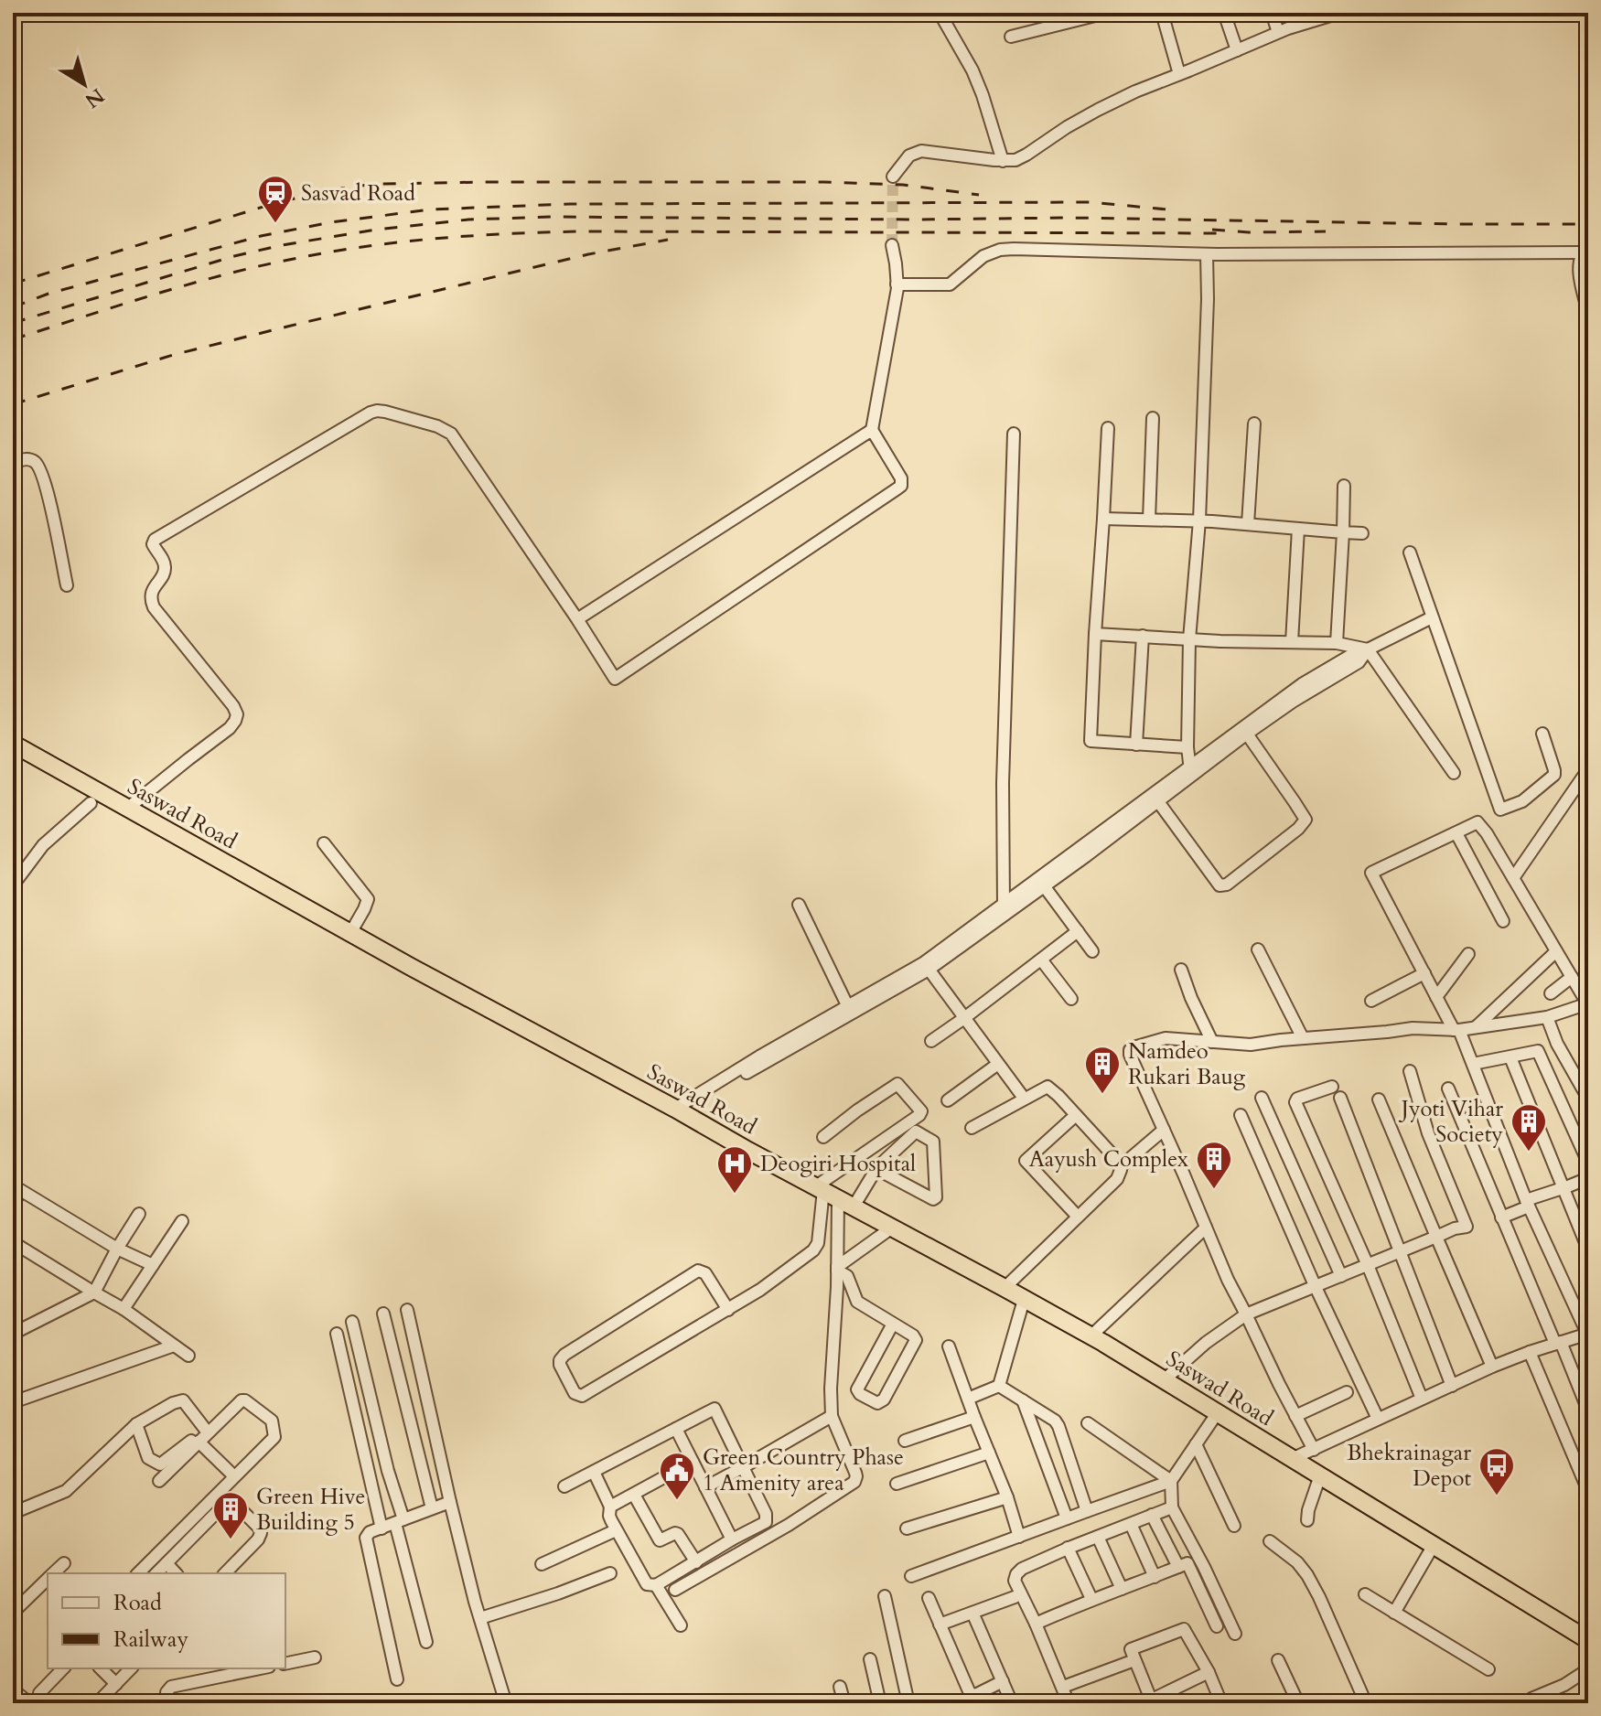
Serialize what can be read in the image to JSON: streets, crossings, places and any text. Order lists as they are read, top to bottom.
{
  "streets": {
    "highway": ["Saswad Road"]
  },
  "places": {
    "station": ["Sasvad Road"],
    "building": [
      "Namdeo Rukari Baug",
      "Jyoti Vihar Society",
      "Aayush Complex",
      "Green Hive Building 5"
    ],
    "hospital": ["Deogiri Hospital"],
    "bus stop": ["Bhekrainagar Depot"],
    "public building": ["Green Country Phase 1 Amenity area"]
  },
  "legend": ["Road", "Railway"],
  "north": "bottom right"
}
